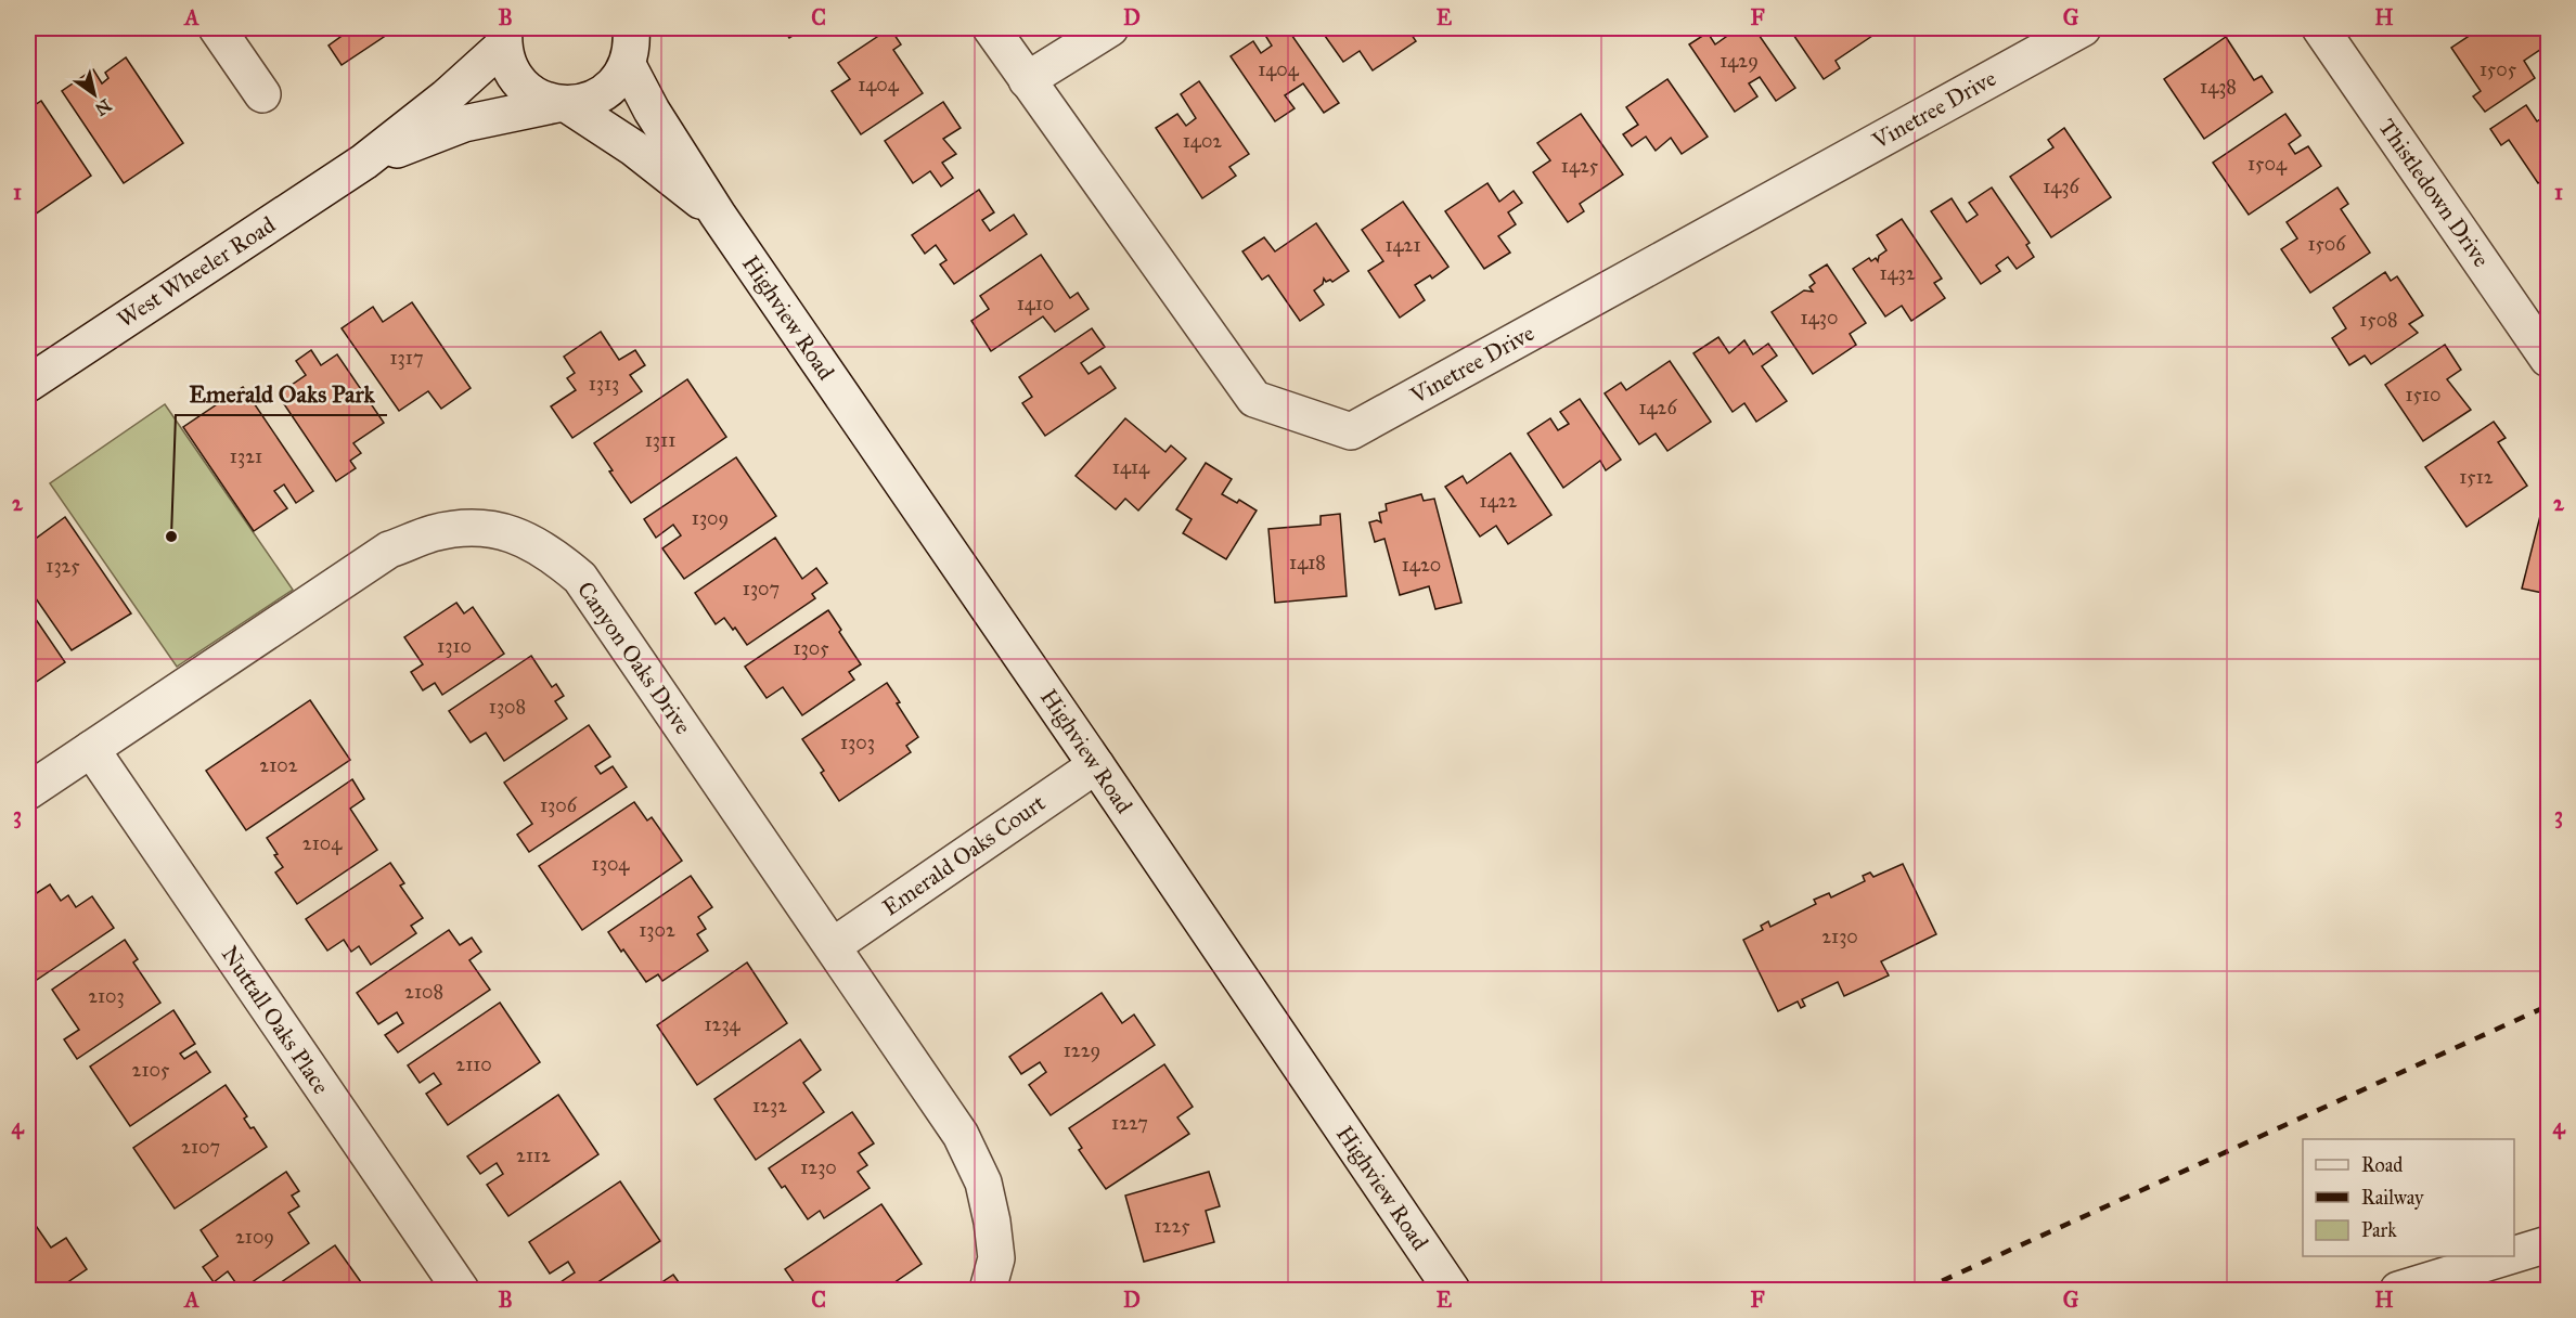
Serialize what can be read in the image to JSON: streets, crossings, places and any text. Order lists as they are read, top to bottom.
{
  "streets": {
    "street": [
      "Vinetree Drive",
      "Thistledown Drive",
      "West Wheeler Road",
      "Highview Road",
      "Canyon Oaks Drive",
      "Emerald Oaks Court",
      "Nuttall Oaks Place"
    ]
  },
  "crossings": [
    ["West Wheeler Road", "Highview Road"],
    ["Highview Road", "Emerald Oaks Court"],
    ["Canyon Oaks Drive", "Emerald Oaks Court"],
    ["Canyon Oaks Drive", "Nuttall Oaks Place"]
  ],
  "places": ["Emerald Oaks Park"],
  "house_numbers": [
    "1429",
    "1404",
    "1505",
    "1404",
    "1438",
    "1402",
    "1504",
    "1425",
    "1436",
    "1506",
    "1421",
    "1432",
    "1410",
    "1430",
    "1508",
    "1317",
    "1313",
    "1510",
    "1426",
    "1311",
    "1321",
    "1414",
    "1512",
    "1422",
    "1309",
    "1418",
    "1420",
    "1325",
    "1307",
    "1310",
    "1305",
    "1308",
    "1303",
    "2102",
    "1306",
    "2104",
    "1304",
    "1302",
    "2130",
    "2108",
    "2103",
    "1234",
    "1229",
    "2110",
    "2105",
    "1232",
    "1227",
    "2107",
    "2112",
    "1230",
    "1225",
    "2109"
  ],
  "legend": ["Road", "Railway", "Park"],
  "north": "bottom right",
  "grid": {
    "columns": [
      "A",
      "B",
      "C",
      "D",
      "E",
      "F",
      "G",
      "H"
    ],
    "rows": [
      "1",
      "2",
      "3",
      "4"
    ]
  }
}
